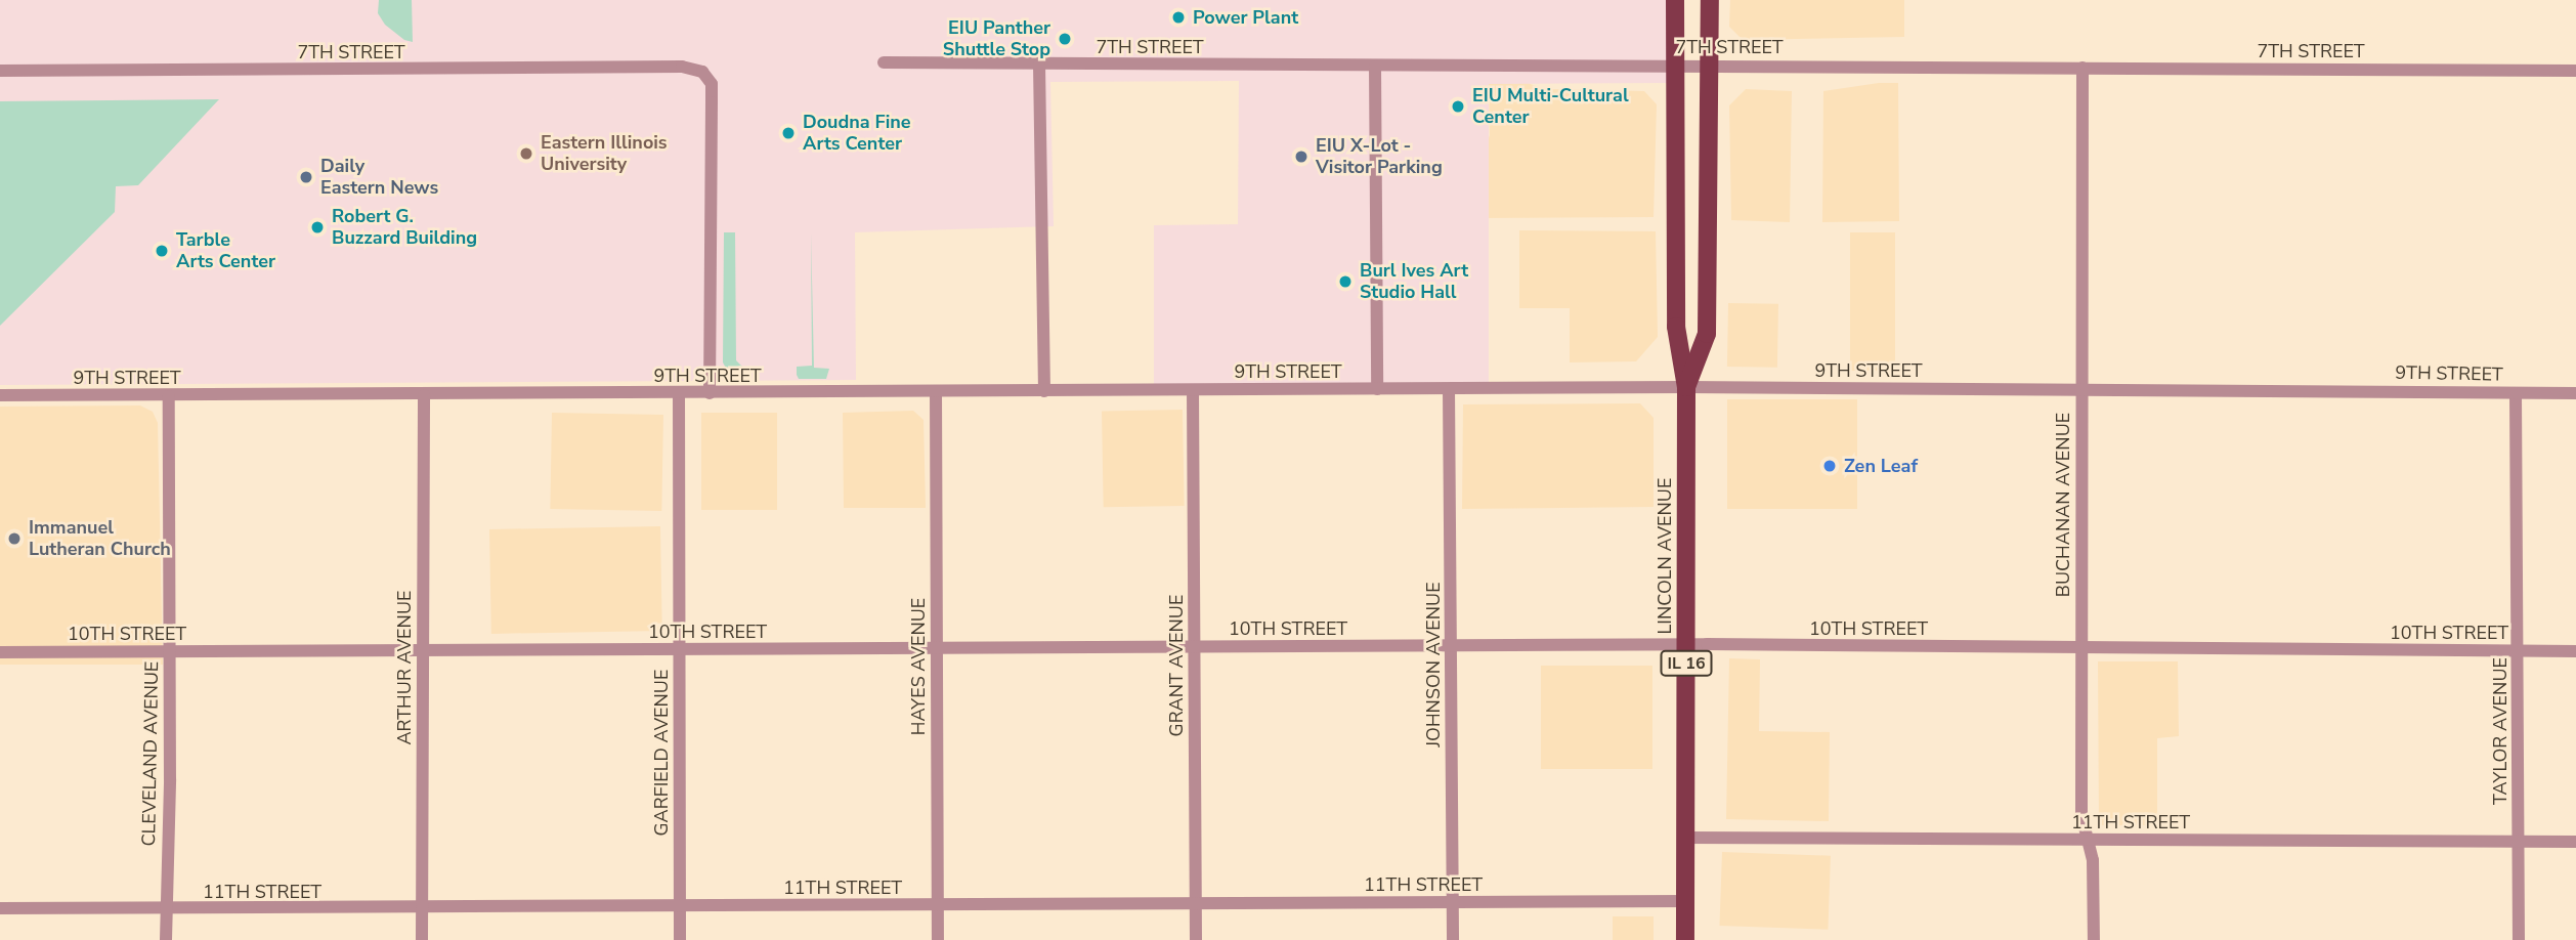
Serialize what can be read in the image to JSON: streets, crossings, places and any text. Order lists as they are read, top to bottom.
{
  "streets": {
    "main road": ["LINCOLN AVENUE", "IL 16"],
    "street": [
      "7TH STREET",
      "9TH STREET",
      "BUCHANAN AVENUE",
      "10TH STREET",
      "JOHNSON AVENUE",
      "GRANT AVENUE",
      "HAYES AVENUE",
      "ARTHUR AVENUE",
      "TAYLOR AVENUE",
      "GARFIELD AVENUE",
      "CLEVELAND AVENUE",
      "11TH STREET"
    ]
  },
  "crossings": [
    ["7TH STREET", "9TH STREET"],
    ["7TH STREET", "BUCHANAN AVENUE"],
    ["7TH STREET", "LINCOLN AVENUE"],
    ["9TH STREET", "BUCHANAN AVENUE"],
    ["9TH STREET", "LINCOLN AVENUE"],
    ["9TH STREET", "JOHNSON AVENUE"],
    ["9TH STREET", "GRANT AVENUE"],
    ["9TH STREET", "HAYES AVENUE"],
    ["9TH STREET", "ARTHUR AVENUE"],
    ["9TH STREET", "TAYLOR AVENUE"],
    ["9TH STREET", "GARFIELD AVENUE"],
    ["9TH STREET", "CLEVELAND AVENUE"],
    ["BUCHANAN AVENUE", "10TH STREET"],
    ["BUCHANAN AVENUE", "11TH STREET"],
    ["LINCOLN AVENUE", "10TH STREET"],
    ["LINCOLN AVENUE", "11TH STREET"],
    ["10TH STREET", "JOHNSON AVENUE"],
    ["10TH STREET", "GRANT AVENUE"],
    ["10TH STREET", "HAYES AVENUE"],
    ["10TH STREET", "ARTHUR AVENUE"],
    ["10TH STREET", "TAYLOR AVENUE"],
    ["10TH STREET", "GARFIELD AVENUE"],
    ["10TH STREET", "CLEVELAND AVENUE"],
    ["JOHNSON AVENUE", "11TH STREET"],
    ["GRANT AVENUE", "11TH STREET"],
    ["HAYES AVENUE", "11TH STREET"],
    ["ARTHUR AVENUE", "11TH STREET"],
    ["TAYLOR AVENUE", "11TH STREET"],
    ["GARFIELD AVENUE", "11TH STREET"],
    ["CLEVELAND AVENUE", "11TH STREET"]
  ],
  "places": [
    "Power Plant",
    "EIU Panther Shuttle Stop",
    "EIU Multi-Cultural Center",
    "Doudna Fine Arts Center",
    "Eastern Illinois University",
    "EIU X-Lot - Visitor Parking",
    "Daily Eastern News",
    "Robert G. Buzzard Building",
    "Tarble Arts Center",
    "Burl Ives Art Studio Hall",
    "Zen Leaf",
    "Immanuel Lutheran Church"
  ]
}
